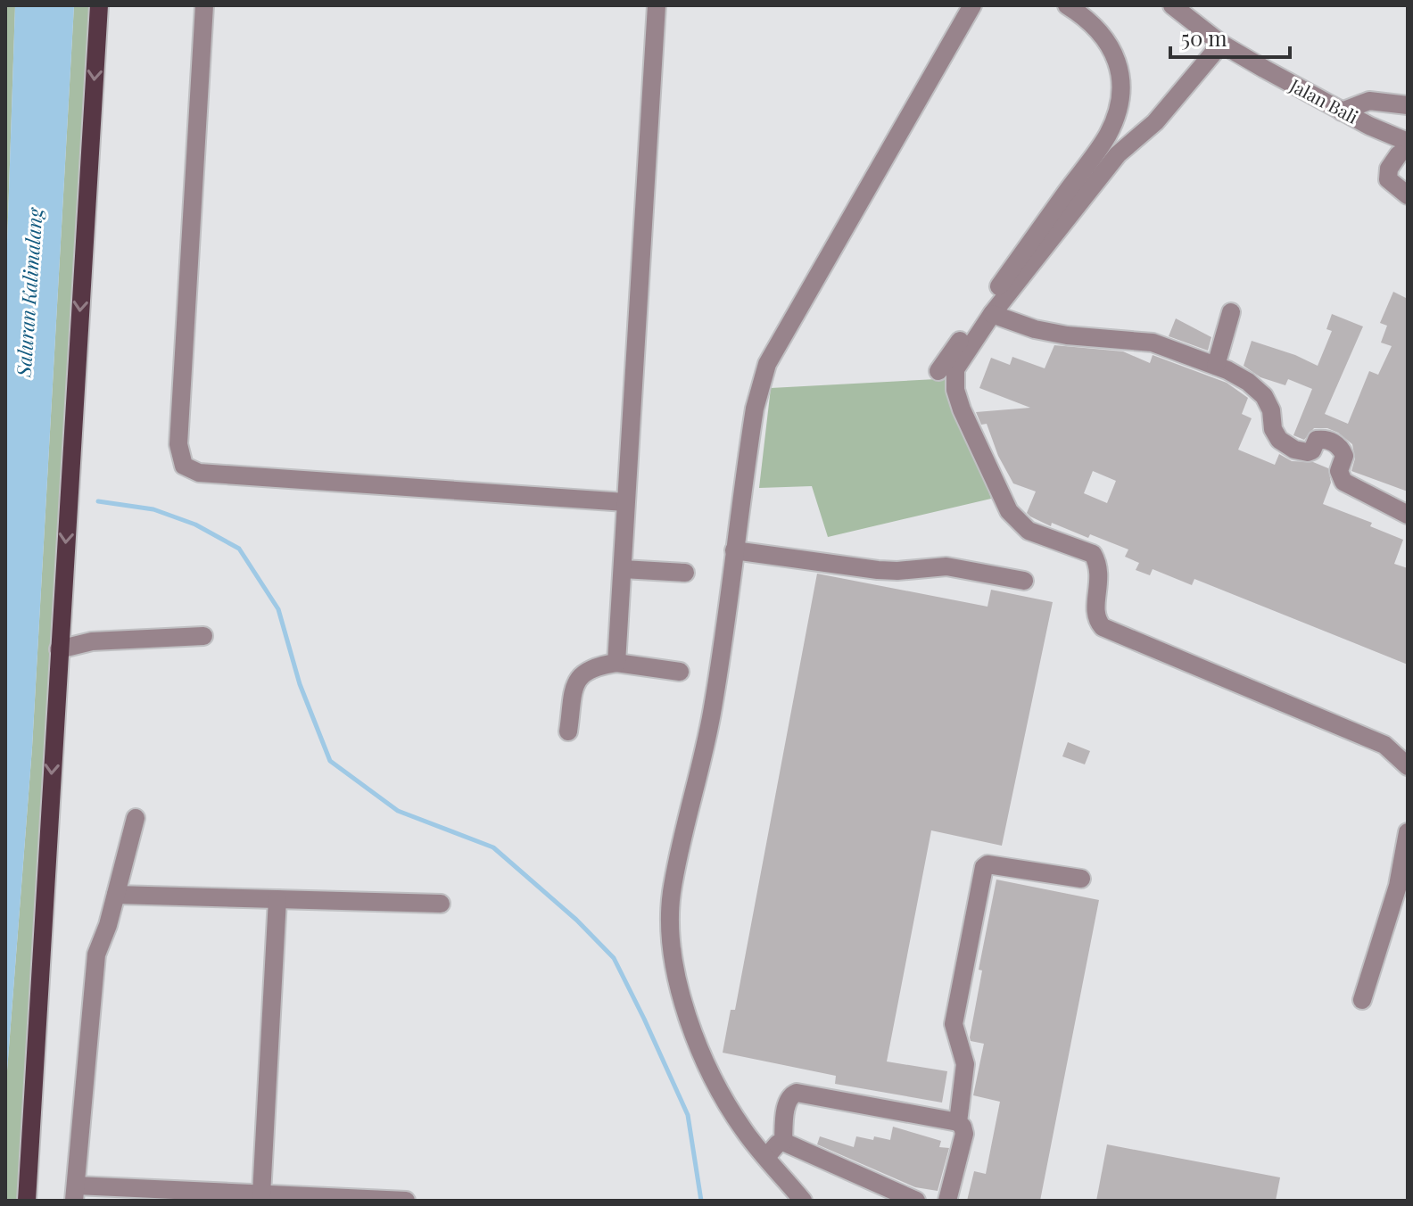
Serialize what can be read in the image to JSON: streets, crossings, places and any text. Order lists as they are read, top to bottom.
{
  "streets": {
    "street": ["Jalan Bali"]
  },
  "water": ["Saluran Kalimalang"],
  "scale_bar": "50 m"
}
